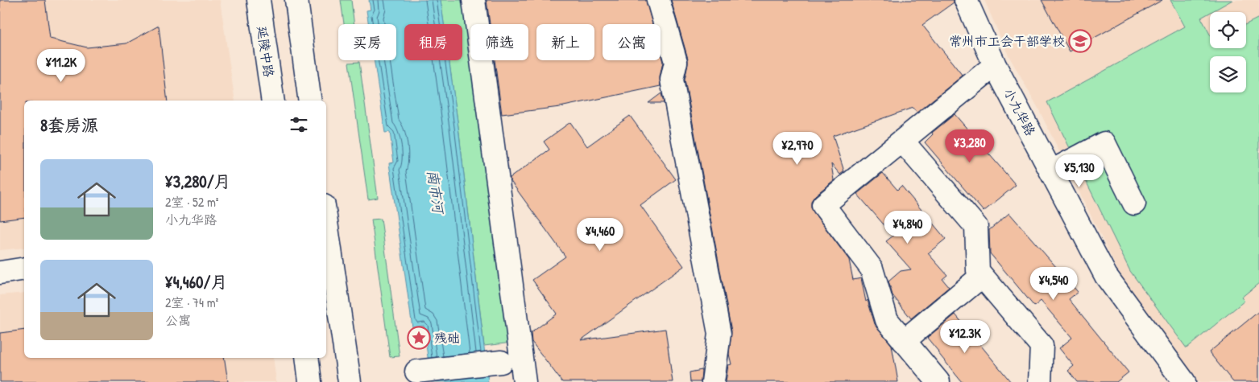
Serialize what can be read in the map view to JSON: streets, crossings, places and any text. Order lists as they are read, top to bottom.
{
  "streets": {
    "street": ["延陵中路", "小九华路"]
  },
  "water": ["南市河"],
  "places": {
    "school or university": ["常州市工会干部学校"],
    "place": ["残础"]
  },
  "page": {
    "chip": [
      "买房",
      "租房",
      "筛选",
      "新上",
      "公寓"
    ],
    "price": [
      "¥11.2K",
      "¥3,280",
      "¥2,970",
      "¥5,130",
      "¥4,840",
      "¥4,460",
      "¥4,540",
      "¥12.3K"
    ],
    "heading": "8套房源",
    "list": [
      {
        "name": "¥3,280/月",
        "note": "2室 · 52 m² · 小九华路"
      },
      {
        "name": "¥4,460/月",
        "note": "2室 · 74 m² · 公寓"
      }
    ]
  }
}
